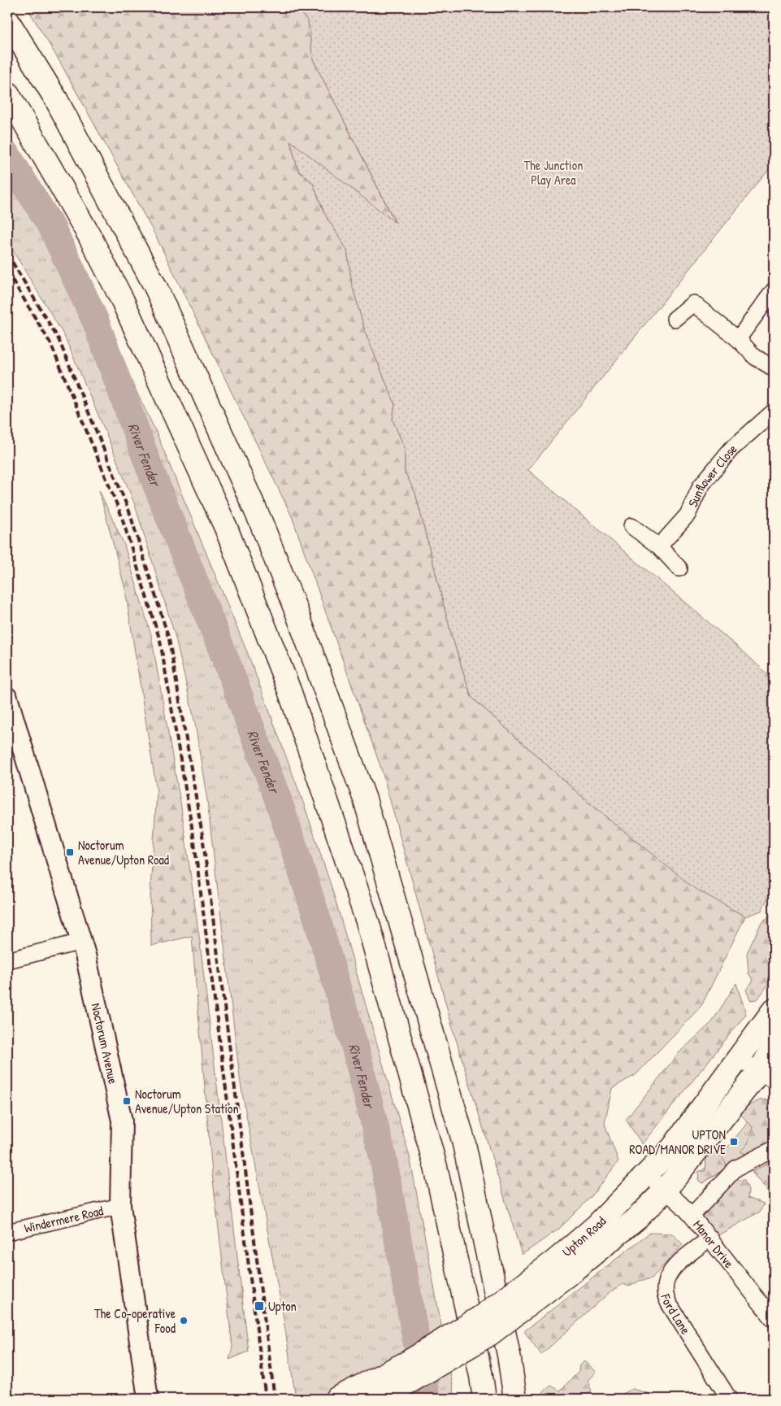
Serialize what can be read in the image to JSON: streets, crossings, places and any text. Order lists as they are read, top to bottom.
{
  "streets": {
    "main road": ["Upton Road"],
    "street": [
      "Sunflower Close",
      "Noctorum Avenue",
      "Windermere Road",
      "Manor Drive",
      "Ford Lane"
    ]
  },
  "crossings": [
    ["Noctorum Avenue", "Windermere Road"],
    ["Upton Road", "Manor Drive"],
    ["Manor Drive", "Ford Lane"]
  ],
  "water": ["River Fender"],
  "parks": ["The Junction Play Area"],
  "places": {
    "transit": [
      "Noctorum Avenue/Upton Road",
      "Noctorum Avenue/Upton Station",
      "UPTON ROAD/MANOR DRIVE",
      "Upton"
    ],
    "other": ["The Co-operative Food"]
  }
}
